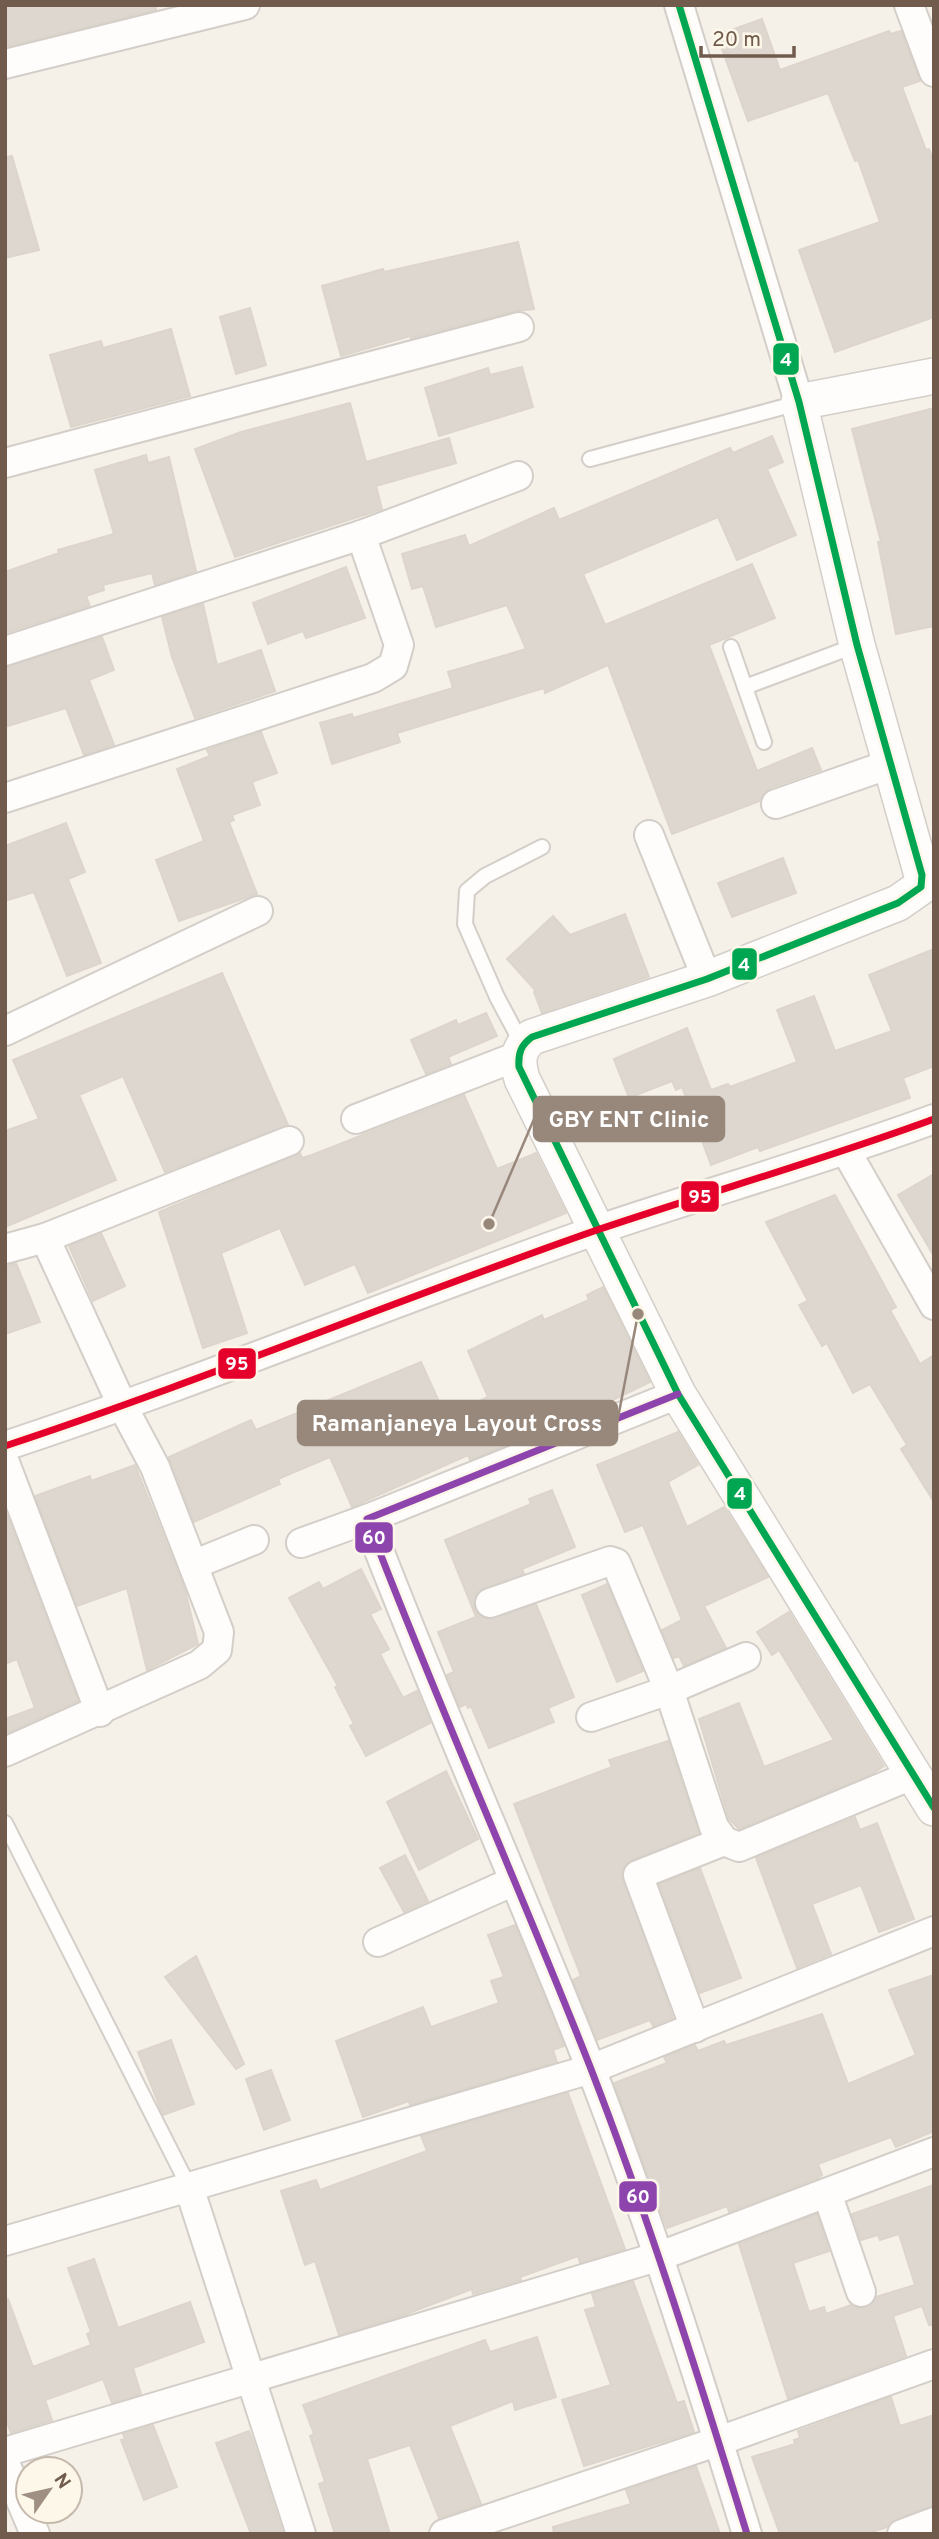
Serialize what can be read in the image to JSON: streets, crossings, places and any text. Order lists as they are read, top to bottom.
{
  "places": ["GBY ENT Clinic", "Ramanjaneya Layout Cross"],
  "lines": ["transit line 4", "transit line 95", "transit line 60"],
  "scale_bar": "20 m",
  "north": "top right"
}
